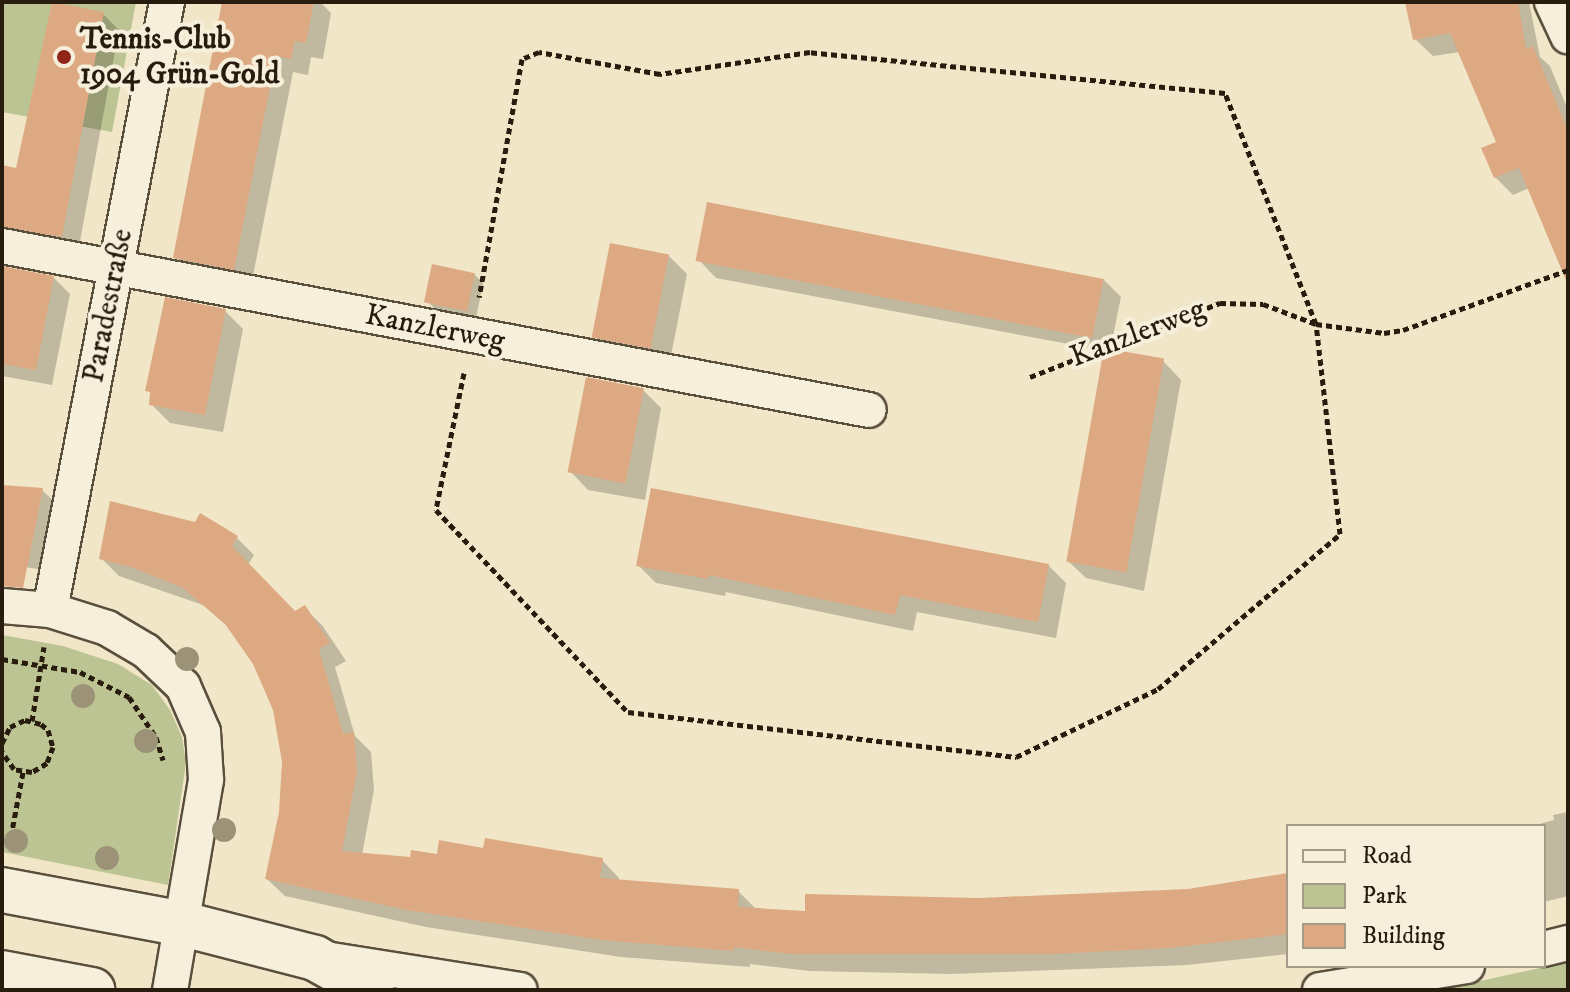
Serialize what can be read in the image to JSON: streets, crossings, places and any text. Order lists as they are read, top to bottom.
{
  "streets": {
    "street": ["Paradestraße", "Kanzlerweg"]
  },
  "crossings": [
    ["Paradestraße", "Kanzlerweg"]
  ],
  "places": ["Tennis-Club 1904 Grün-Gold"],
  "legend": ["Road", "Park", "Building"]
}
